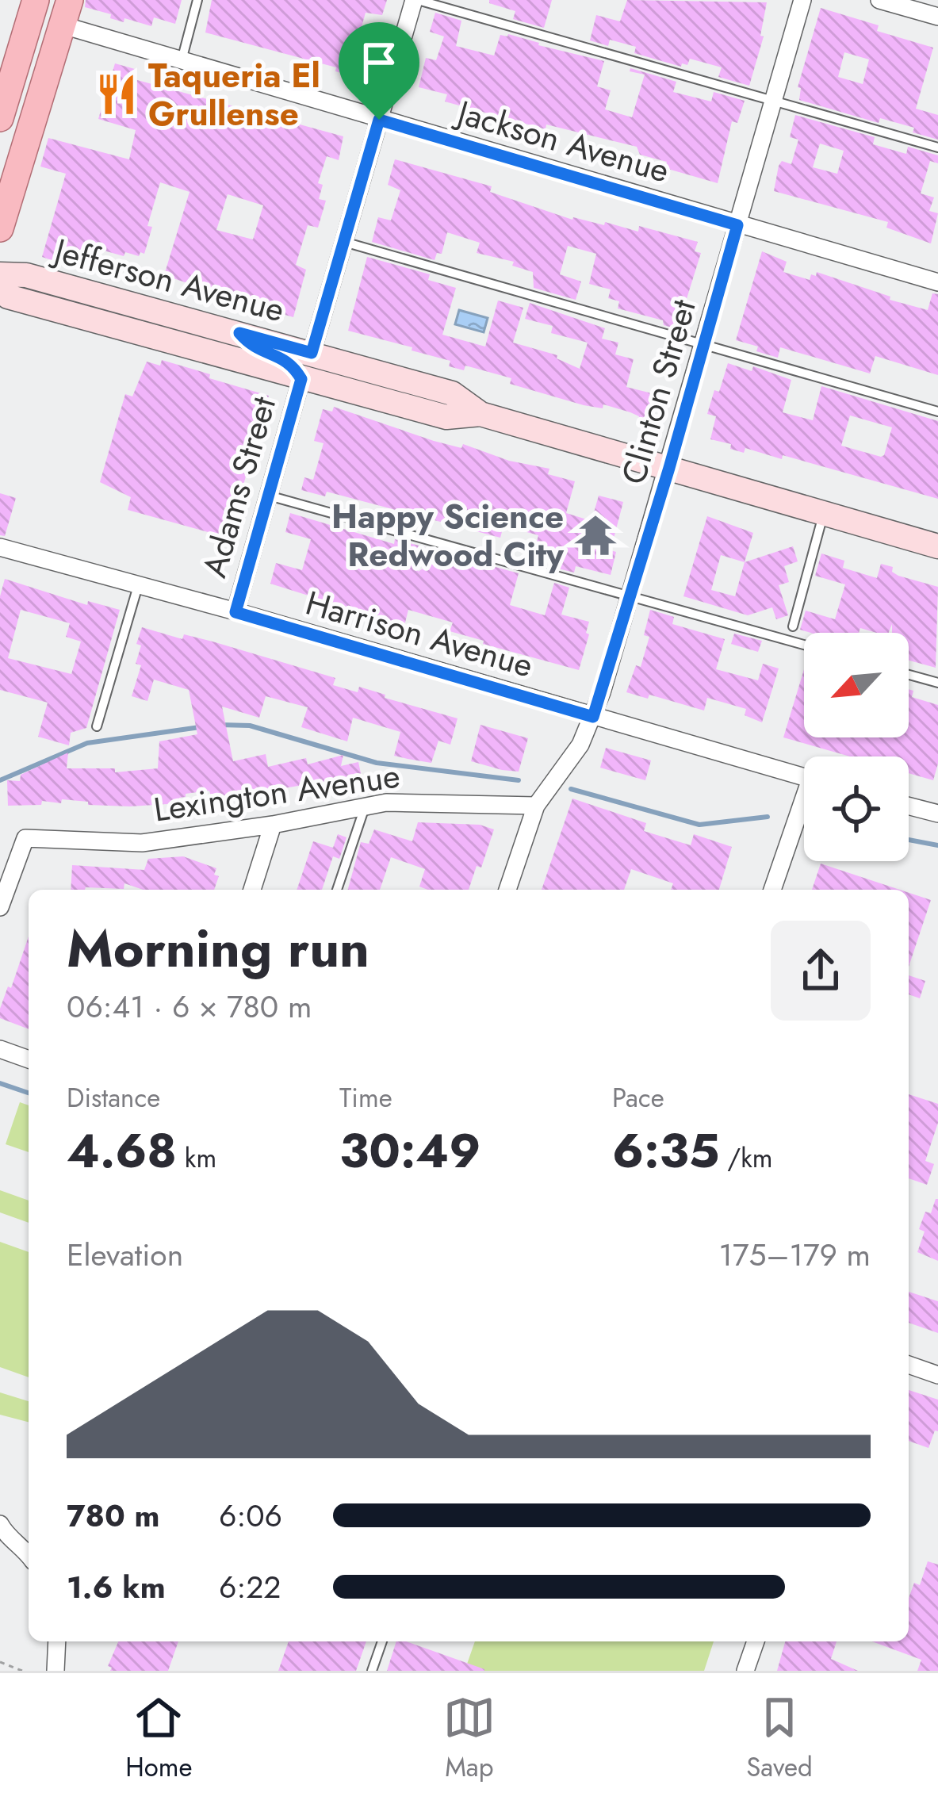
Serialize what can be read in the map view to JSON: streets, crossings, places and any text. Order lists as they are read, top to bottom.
{
  "streets": {
    "main road": ["Jefferson Avenue"],
    "street": [
      "Jackson Avenue",
      "Clinton Street",
      "Adams Street",
      "Harrison Avenue",
      "Lexington Avenue"
    ]
  },
  "crossings": [
    ["Jackson Avenue", "Clinton Street"],
    ["Jefferson Avenue", "Clinton Street"],
    ["Jefferson Avenue", "Adams Street"],
    ["Clinton Street", "Harrison Avenue"],
    ["Clinton Street", "Lexington Avenue"],
    ["Adams Street", "Harrison Avenue"]
  ],
  "places": {
    "restaurant": ["Taqueria El Grullense"],
    "temple": ["Happy Science Redwood City"]
  },
  "north": "bottom left",
  "page": {
    "heading": ["Morning run", "06:41 · 6 × 780 m"],
    "stats": [
      ["Distance", "4.68 km"],
      ["Time", "30:49"],
      ["Pace", "6:35 /km"]
    ],
    "chart": ["Elevation", "175–179 m"],
    "list": [
      {
        "name": "780 m",
        "note": "6:06"
      },
      {
        "name": "1.6 km",
        "note": "6:22"
      }
    ],
    "tabs": ["Home", "Map", "Saved"]
  }
}
